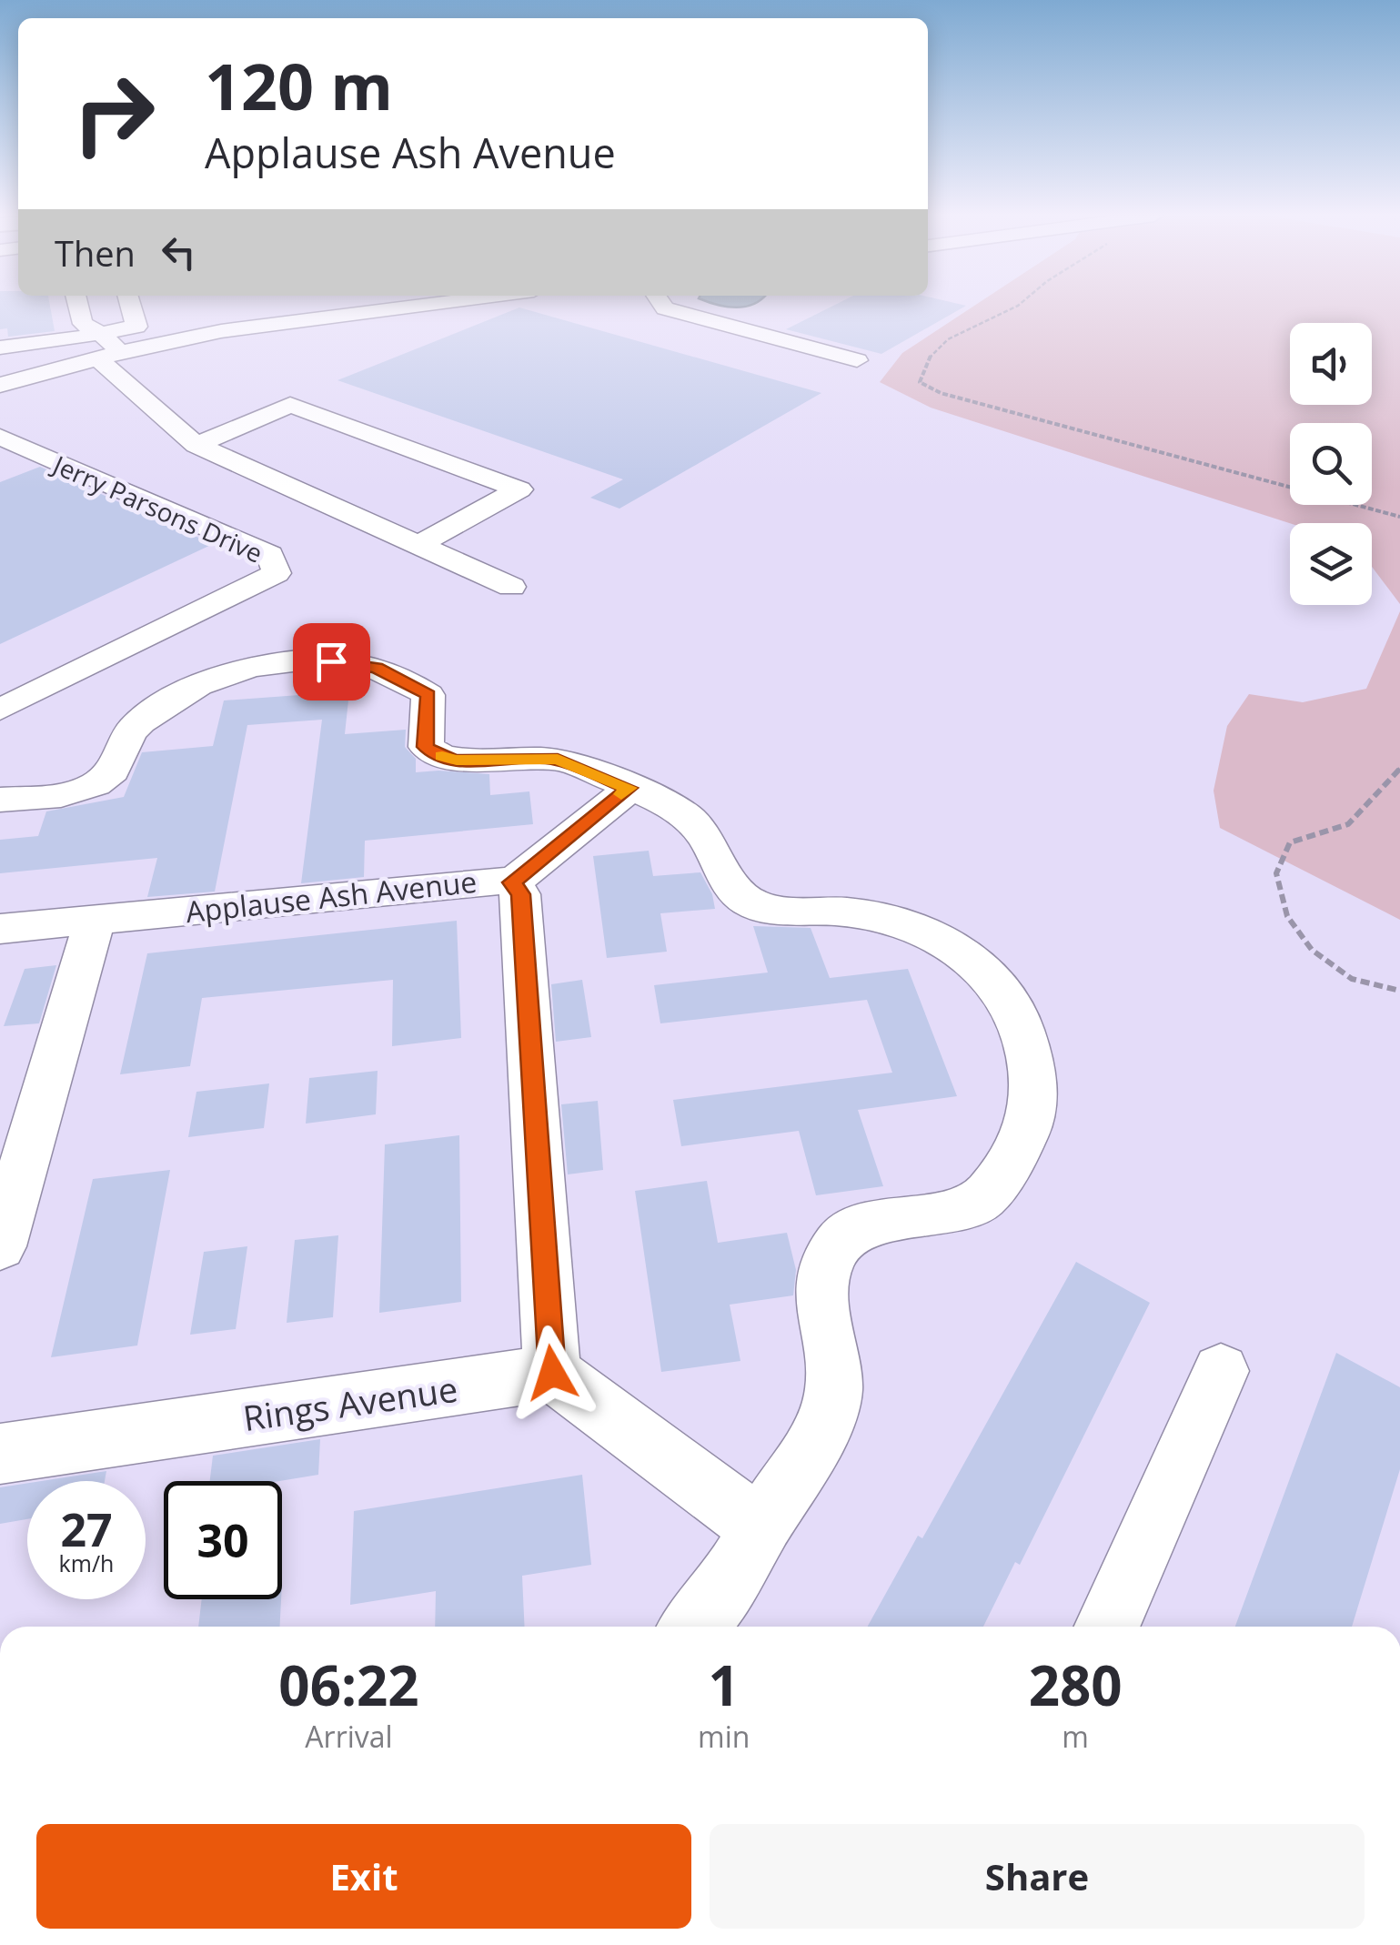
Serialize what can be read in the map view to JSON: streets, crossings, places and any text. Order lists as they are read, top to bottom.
{
  "streets": {
    "street": ["Jerry Parsons Drive", "Applause Ash Avenue", "Rings Avenue"]
  },
  "page": {
    "turn": ["120 m", "Applause Ash Avenue"],
    "then": "Then",
    "speed": "27 km/h",
    "limit": "30",
    "eta": [
      "06:22",
      "Arrival",
      "1",
      "min",
      "280",
      "m"
    ],
    "buttons": ["Exit", "Share"]
  }
}
